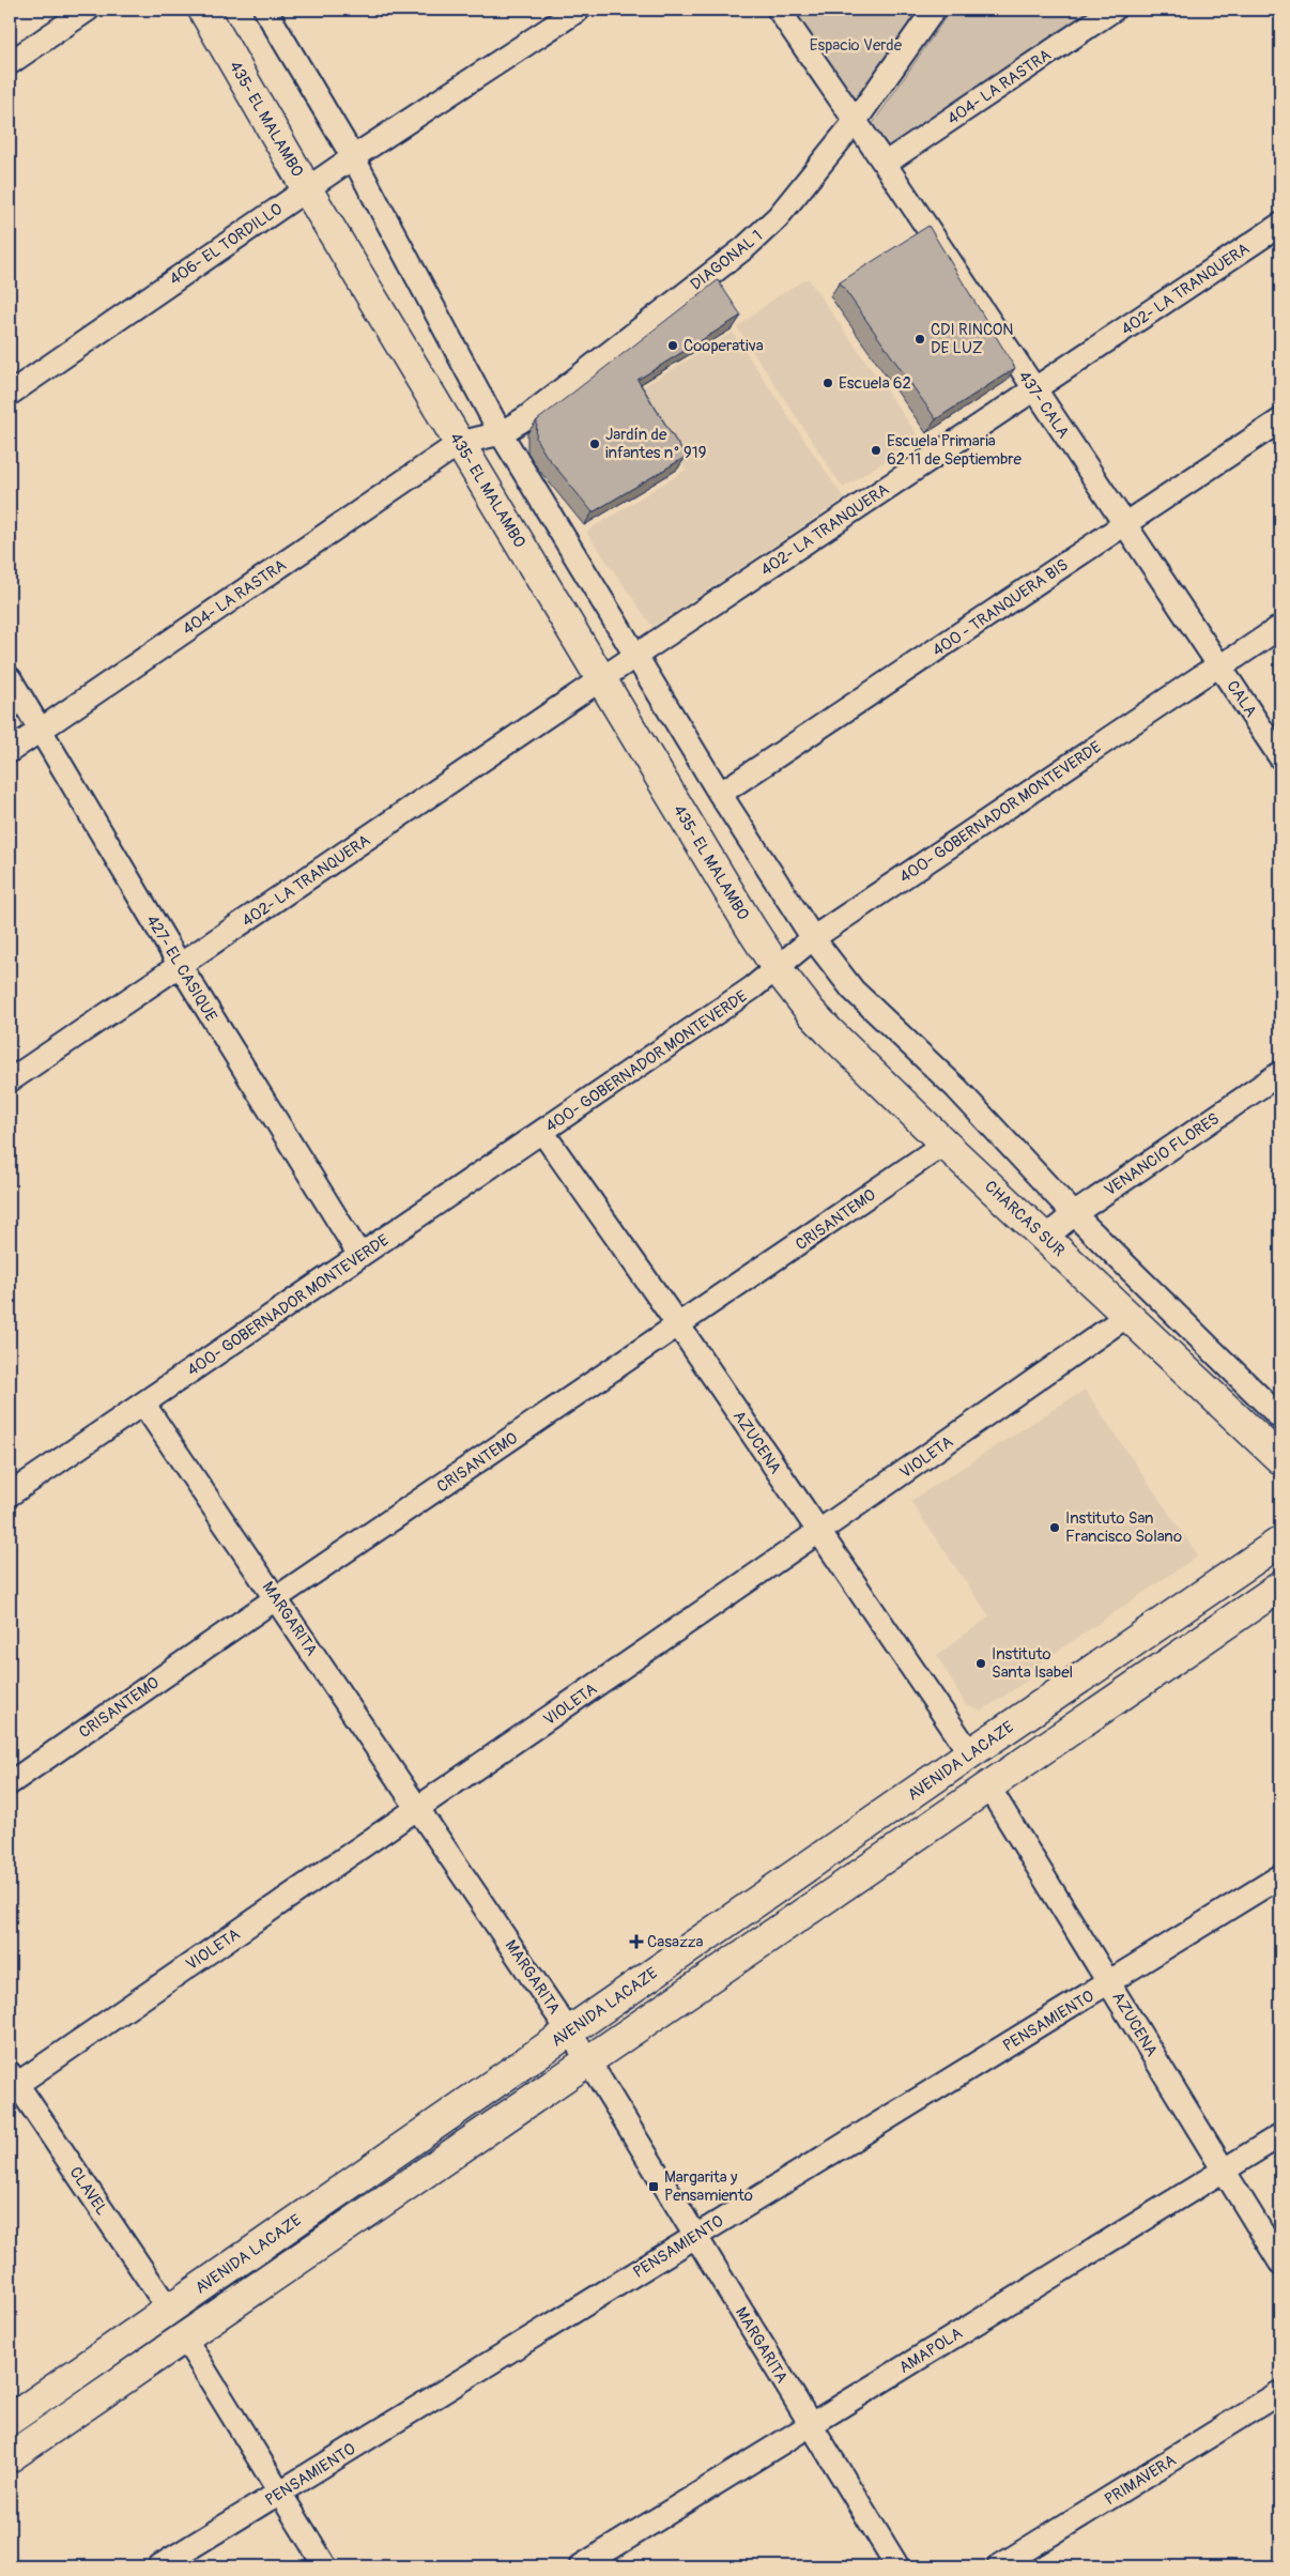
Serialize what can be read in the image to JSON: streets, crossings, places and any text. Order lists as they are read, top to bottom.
{
  "streets": {
    "main road": ["435- EL MALAMBO", "CHARCAS SUR", "AVENIDA LACAZE"],
    "street": [
      "404- LA RASTRA",
      "406- EL TORDILLO",
      "DIAGONAL 1",
      "402- LA TRANQUERA",
      "437- CALA",
      "400 - TRANQUERA BIS",
      "CALA",
      "400- GOBERNADOR MONTEVERDE",
      "427- EL CASIQUE",
      "VENANCIO FLORES",
      "CRISANTEMO",
      "AZUCENA",
      "VIOLETA",
      "MARGARITA",
      "PENSAMIENTO",
      "CLAVEL",
      "AMAPOLA",
      "PRIMAVERA"
    ]
  },
  "crossings": [
    ["404- LA RASTRA", "435- EL MALAMBO"],
    ["404- LA RASTRA", "DIAGONAL 1"],
    ["404- LA RASTRA", "437- CALA"],
    ["404- LA RASTRA", "427- EL CASIQUE"],
    ["435- EL MALAMBO", "406- EL TORDILLO"],
    ["435- EL MALAMBO", "DIAGONAL 1"],
    ["435- EL MALAMBO", "402- LA TRANQUERA"],
    ["435- EL MALAMBO", "400- GOBERNADOR MONTEVERDE"],
    ["435- EL MALAMBO", "CHARCAS SUR"],
    ["DIAGONAL 1", "437- CALA"],
    ["402- LA TRANQUERA", "437- CALA"],
    ["402- LA TRANQUERA", "427- EL CASIQUE"],
    ["437- CALA", "400 - TRANQUERA BIS"],
    ["437- CALA", "CALA"],
    ["437- CALA", "400- GOBERNADOR MONTEVERDE"],
    ["CALA", "400- GOBERNADOR MONTEVERDE"],
    ["400- GOBERNADOR MONTEVERDE", "427- EL CASIQUE"],
    ["400- GOBERNADOR MONTEVERDE", "CHARCAS SUR"],
    ["400- GOBERNADOR MONTEVERDE", "AZUCENA"],
    ["400- GOBERNADOR MONTEVERDE", "MARGARITA"],
    ["VENANCIO FLORES", "CHARCAS SUR"],
    ["CHARCAS SUR", "CRISANTEMO"],
    ["CHARCAS SUR", "VIOLETA"],
    ["CRISANTEMO", "AZUCENA"],
    ["CRISANTEMO", "MARGARITA"],
    ["AZUCENA", "VIOLETA"],
    ["AZUCENA", "AVENIDA LACAZE"],
    ["AZUCENA", "PENSAMIENTO"],
    ["AZUCENA", "AMAPOLA"],
    ["VIOLETA", "MARGARITA"],
    ["VIOLETA", "CLAVEL"],
    ["MARGARITA", "AVENIDA LACAZE"],
    ["MARGARITA", "PENSAMIENTO"],
    ["MARGARITA", "AMAPOLA"],
    ["AVENIDA LACAZE", "CLAVEL"]
  ],
  "parks": ["Espacio Verde"],
  "places": {
    "other": [
      "CDI RINCON DE LUZ",
      "Cooperativa",
      "Escuela 62",
      "Jardín de infantes n° 919",
      "Escuela Primaria 62 11 de Septiembre",
      "Instituto San Francisco Solano",
      "Instituto Santa Isabel"
    ],
    "health": ["Casazza"],
    "transit": ["Margarita y Pensamiento"]
  }
}
